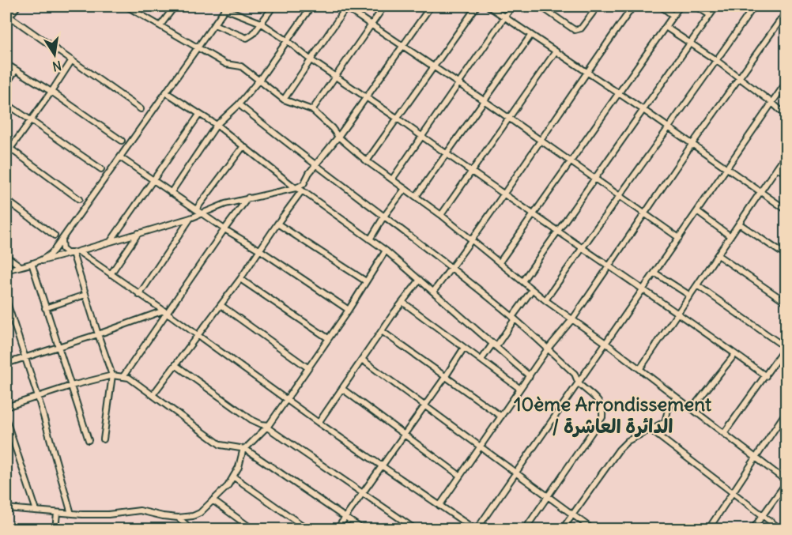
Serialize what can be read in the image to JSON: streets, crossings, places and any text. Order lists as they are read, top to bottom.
{
  "districts": ["10ème Arrondissement / الدائرة العاشرة"],
  "north": "bottom"
}
